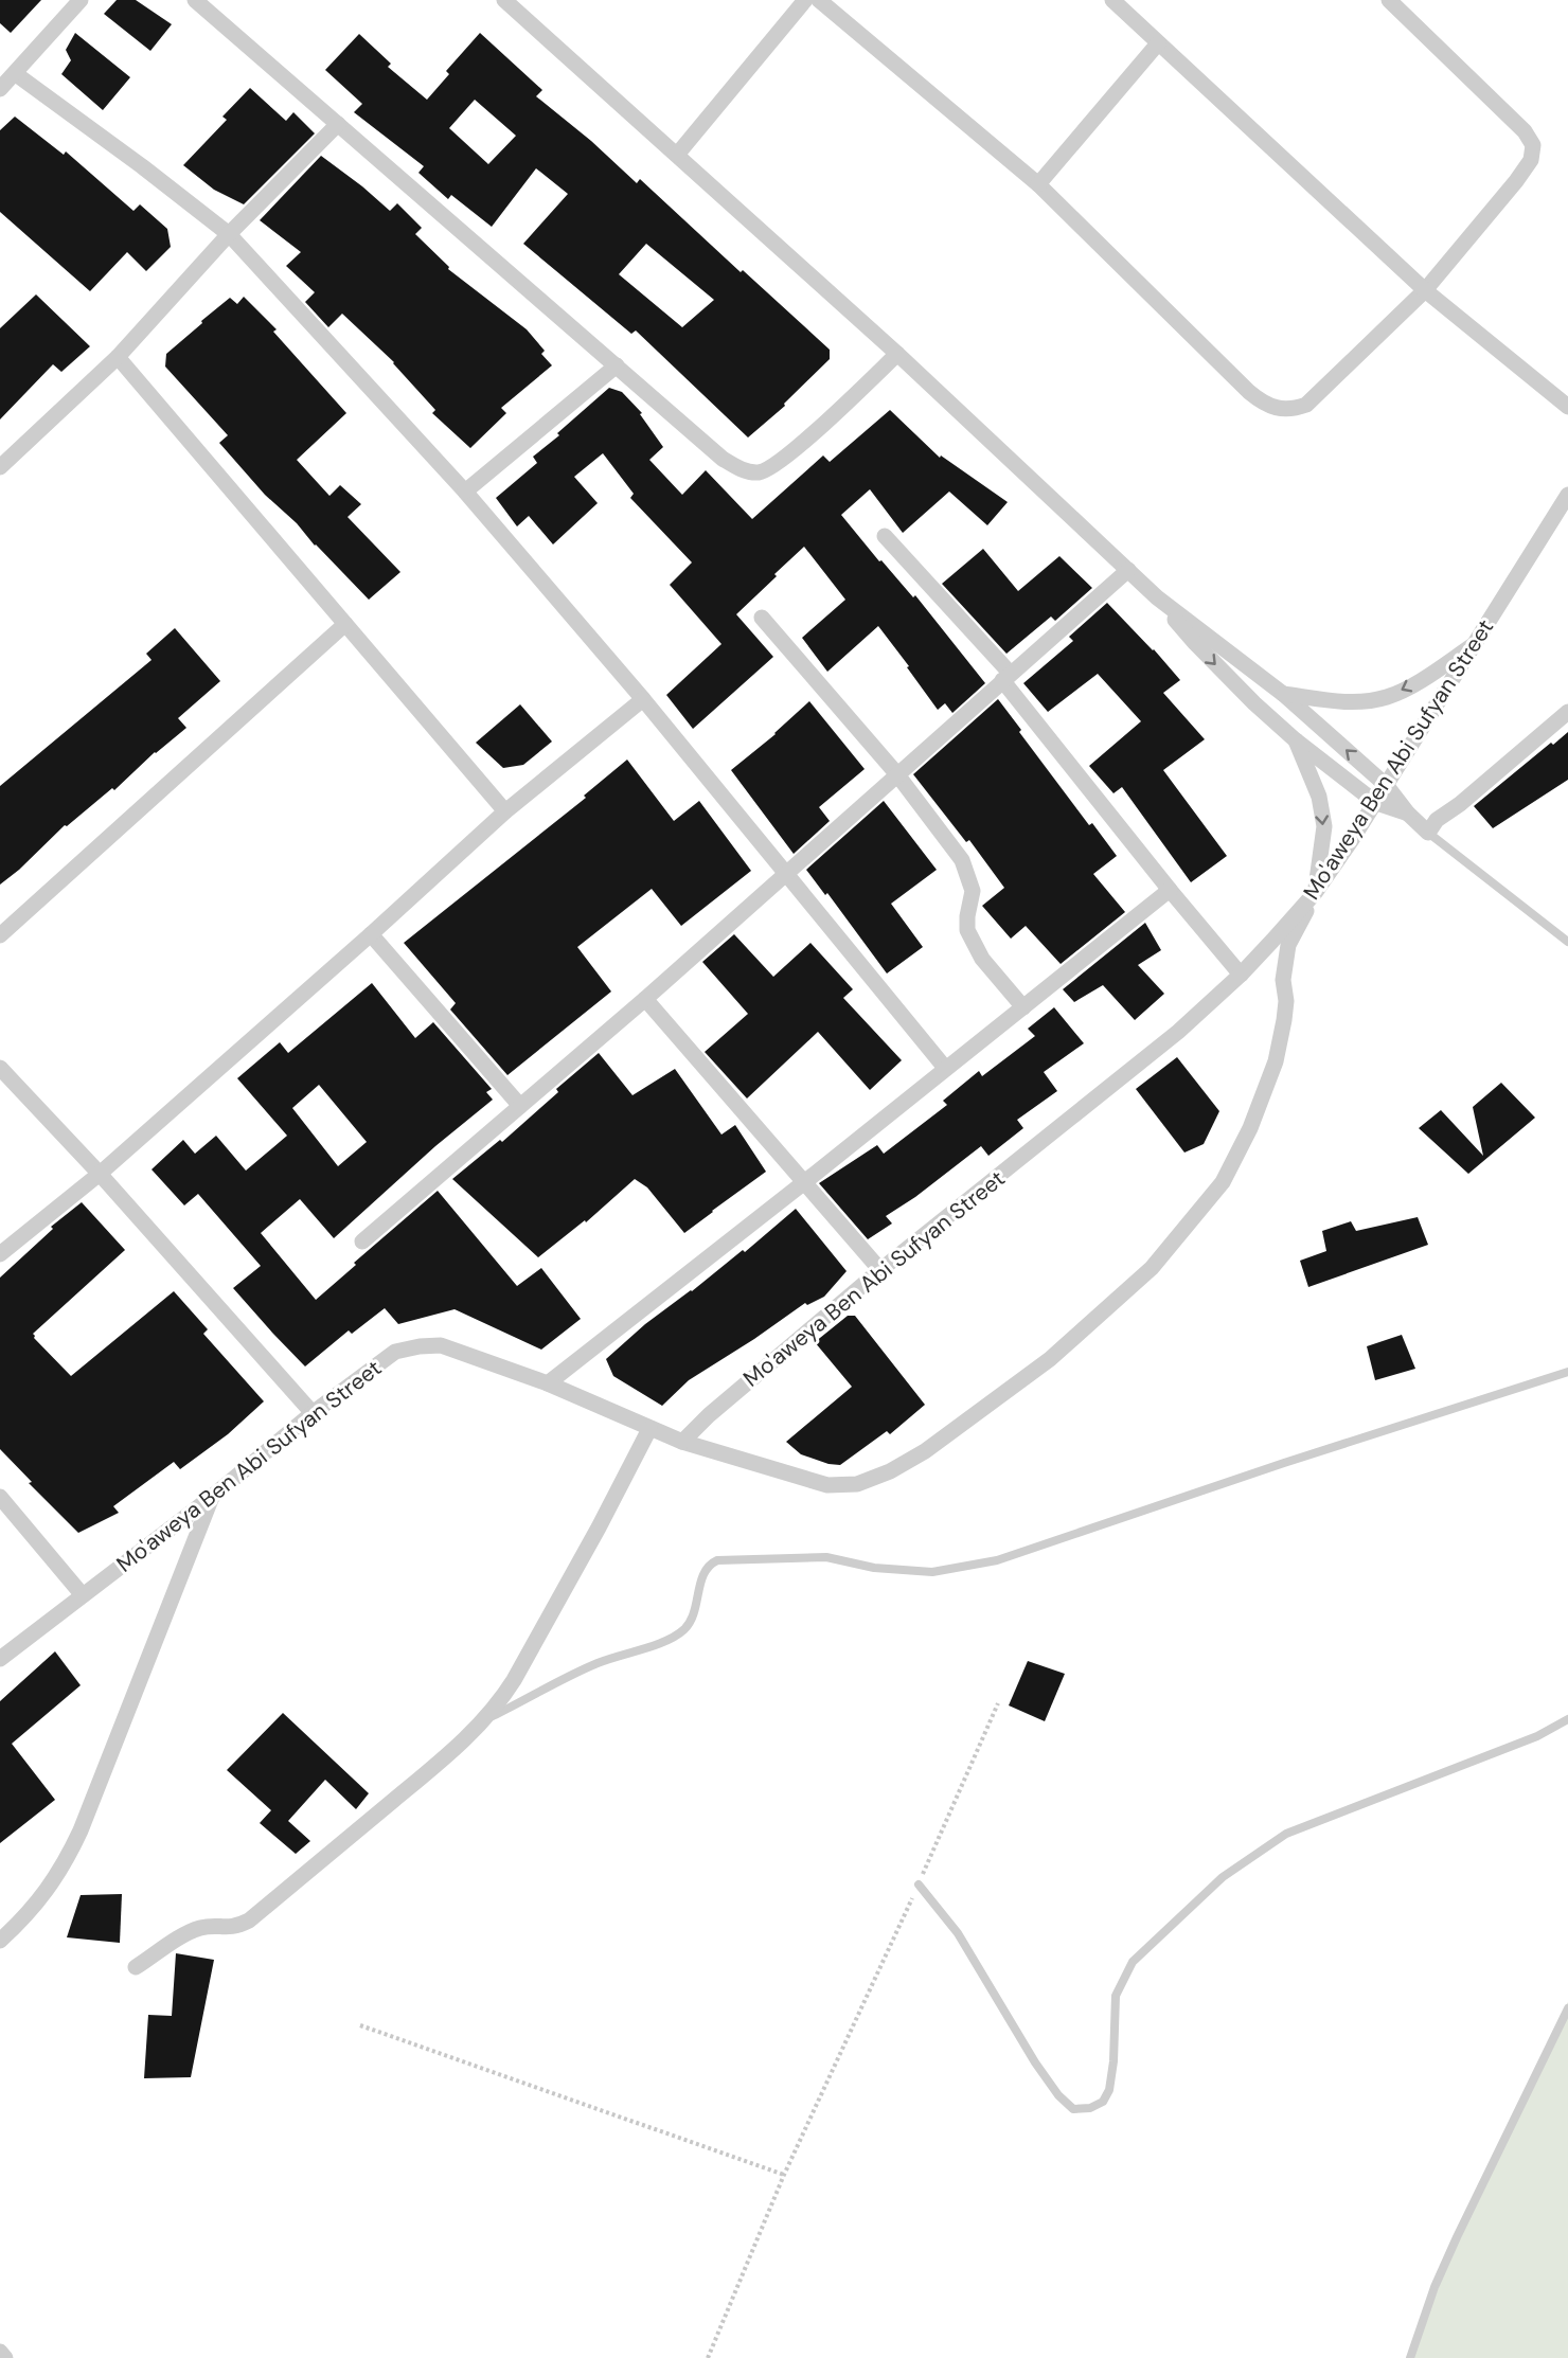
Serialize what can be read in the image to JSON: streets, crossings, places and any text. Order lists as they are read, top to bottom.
{
  "streets": {
    "street": ["Mo'aweya Ben Abi Sufyan Street"]
  }
}
